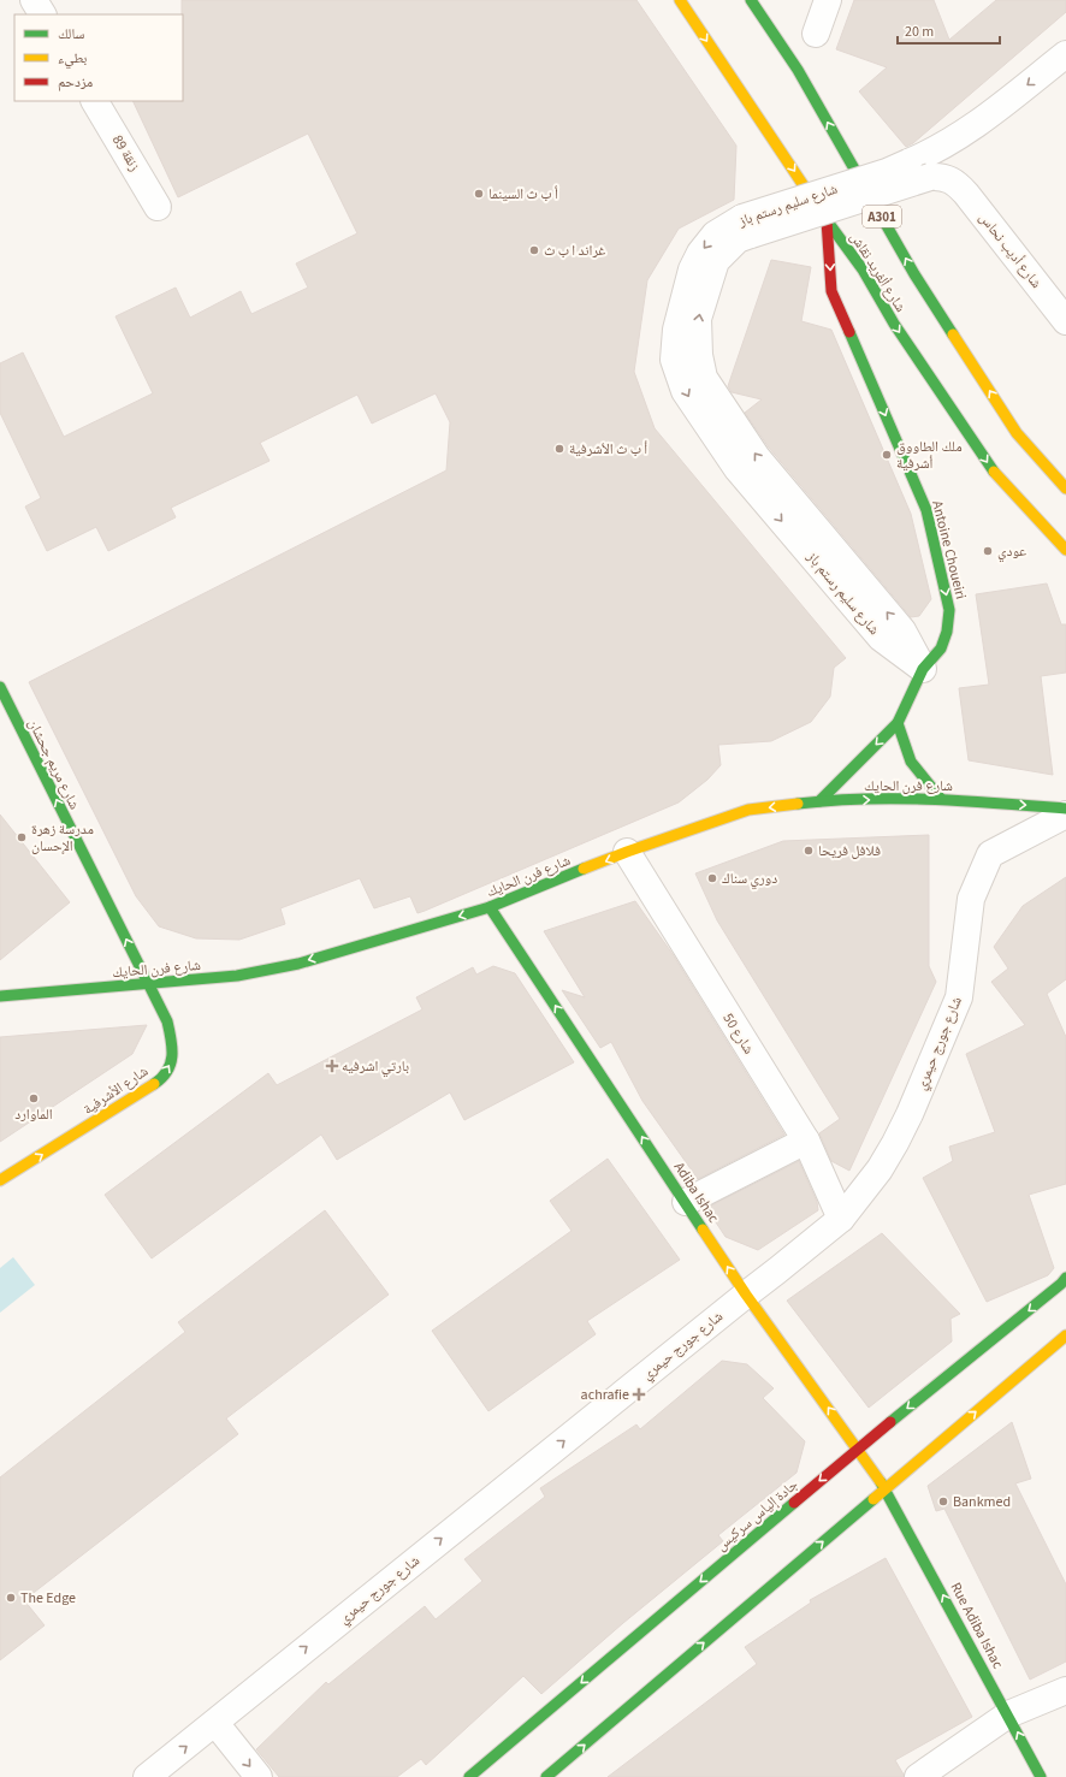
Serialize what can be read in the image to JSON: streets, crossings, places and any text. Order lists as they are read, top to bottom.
{
  "streets": {
    "main road": [
      "A301",
      "شارع ألفريد نقاش",
      "Antoine Choueiri",
      "شارع مريم جحشان",
      "شارع فرن الحايك",
      "شارع الأشرفية",
      "Adiba Ishac",
      "جادة إلياس سركيس",
      "Rue Adiba Ishac"
    ],
    "street": [
      "زنقة 89",
      "شارع سليم رستم باز",
      "شارع أديب نحاس",
      "شارع 50",
      "شارع جورج حيمري"
    ]
  },
  "crossings": [
    ["شارع سليم رستم باز", "شارع أديب نحاس"],
    ["شارع سليم رستم باز", "Antoine Choueiri"],
    ["شارع ألفريد نقاش", "Antoine Choueiri"],
    ["Antoine Choueiri", "شارع فرن الحايك"],
    ["شارع مريم جحشان", "شارع فرن الحايك"],
    ["شارع مريم جحشان", "شارع الأشرفية"],
    ["شارع فرن الحايك", "شارع 50"],
    ["شارع فرن الحايك", "شارع الأشرفية"],
    ["شارع فرن الحايك", "Adiba Ishac"],
    ["شارع 50", "شارع جورج حيمري"],
    ["شارع جورج حيمري", "Adiba Ishac"],
    ["Adiba Ishac", "جادة إلياس سركيس"],
    ["Adiba Ishac", "Rue Adiba Ishac"]
  ],
  "one_way": [
    "Antoine Choueiri",
    "شارع مريم جحشان",
    "شارع جورج حيمري",
    "شارع الأشرفية",
    "Adiba Ishac",
    "Rue Adiba Ishac"
  ],
  "places": {
    "other": [
      "أ ب ث السينما",
      "غراند ا ب ث",
      "أ ب ث الأشرفية",
      "ملك الطاووق أشرفية",
      "عودي",
      "مدرسة زهرة الإحسان",
      "فلافل فريحا",
      "دوري سناك",
      "الماوارد",
      "Bankmed",
      "The Edge"
    ],
    "health": ["بارتي اشرفيه", "achrafie"]
  },
  "legend": ["سالك", "بطيء", "مزدحم"],
  "scale_bar": "20 m"
}
